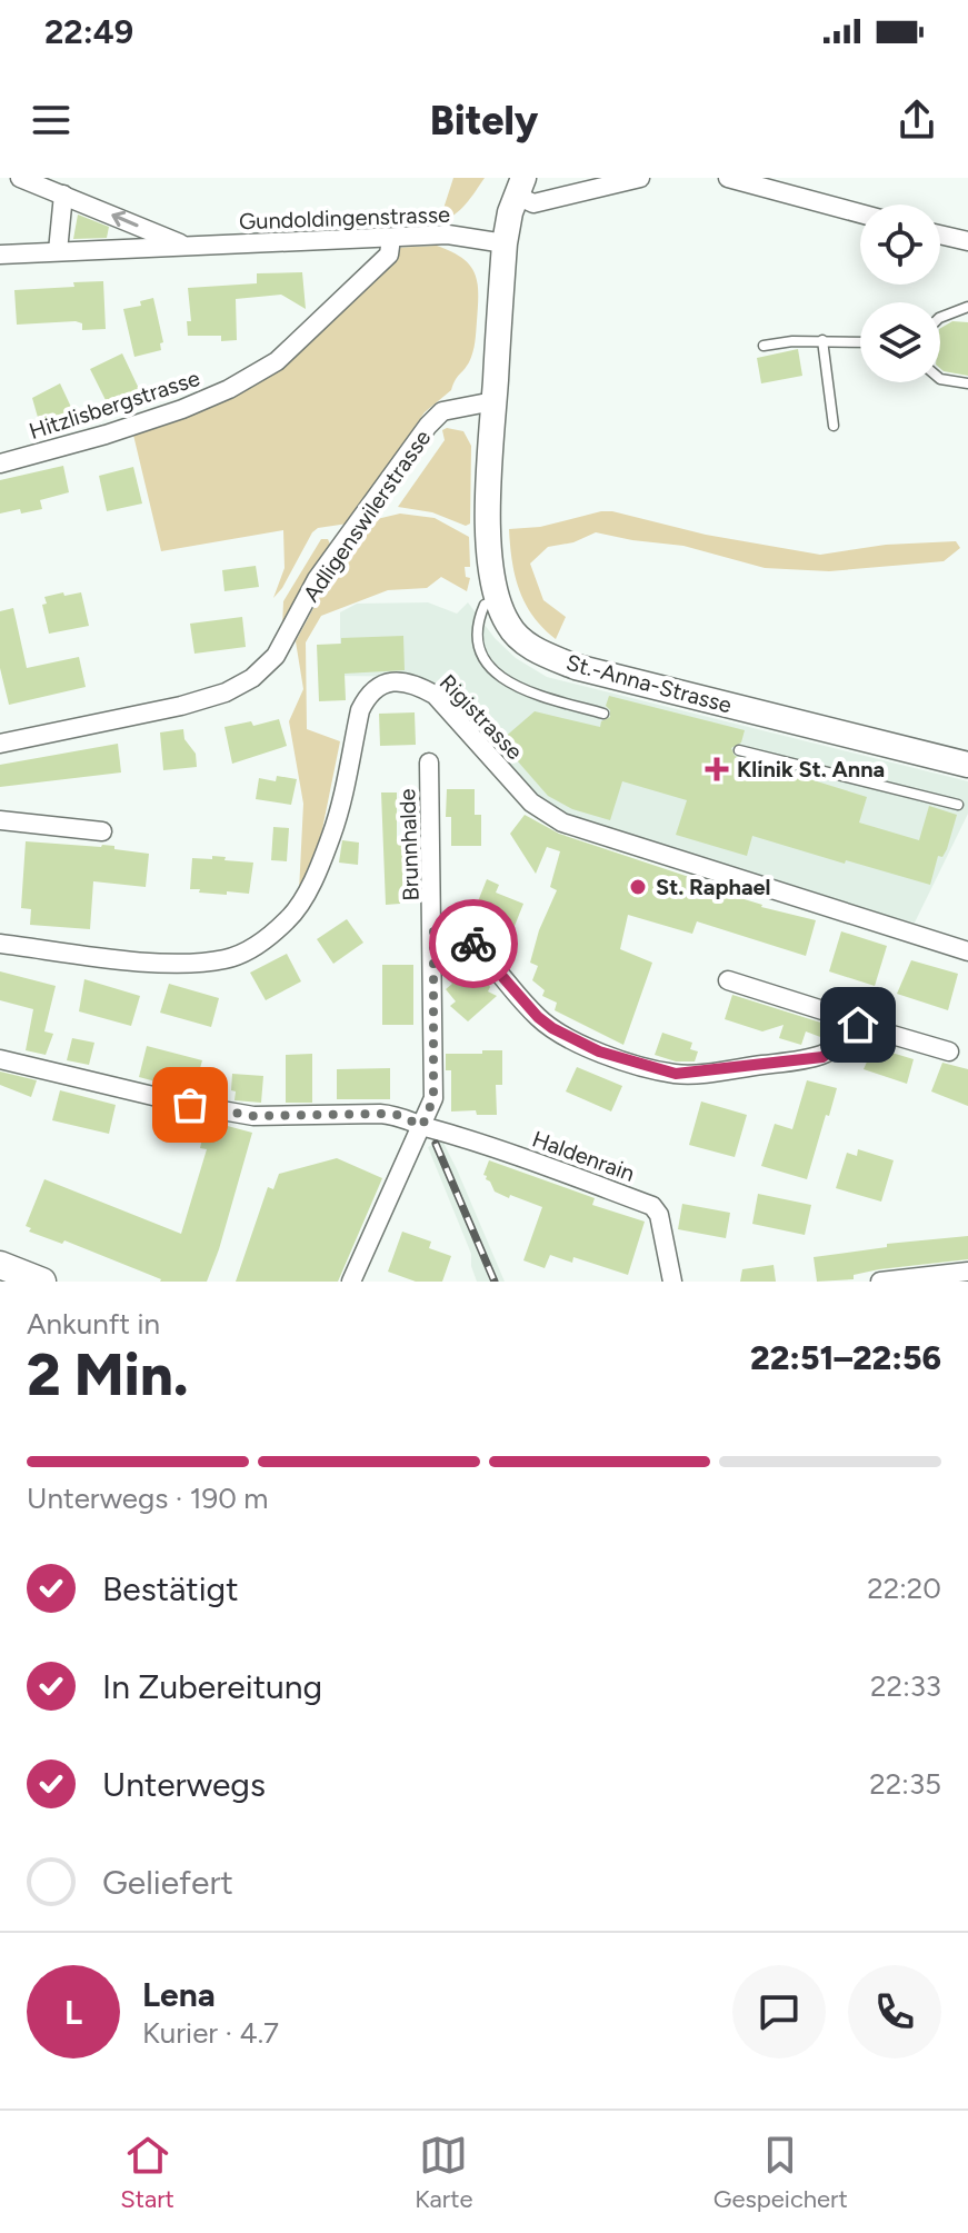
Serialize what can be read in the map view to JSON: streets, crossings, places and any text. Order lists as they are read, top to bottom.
{
  "streets": {
    "main road": ["St.-Anna-Strasse"],
    "street": [
      "Gundoldingenstrasse",
      "Hitzlisbergstrasse",
      "Adligenswilerstrasse",
      "Rigistrasse",
      "Brunnhalde",
      "Haldenrain"
    ]
  },
  "crossings": [
    ["Gundoldingenstrasse", "Hitzlisbergstrasse"],
    ["Adligenswilerstrasse", "St.-Anna-Strasse"],
    ["Brunnhalde", "Haldenrain"]
  ],
  "places": {
    "health": ["Klinik St. Anna"],
    "other": ["St. Raphael"]
  },
  "page": {
    "status": "22:49",
    "header": "Bitely",
    "heading": ["2 Min.", "Ankunft in", "22:51–22:56"],
    "panel": ["Lena", "Kurier · 4.7"],
    "bar": "Unterwegs · 190 m",
    "list": [
      ["Bestätigt", "22:20"],
      ["In Zubereitung", "22:33"],
      ["Unterwegs", "22:35"],
      "Geliefert"
    ],
    "round": "L",
    "tabs": ["Start", "Karte", "Gespeichert"]
  }
}
